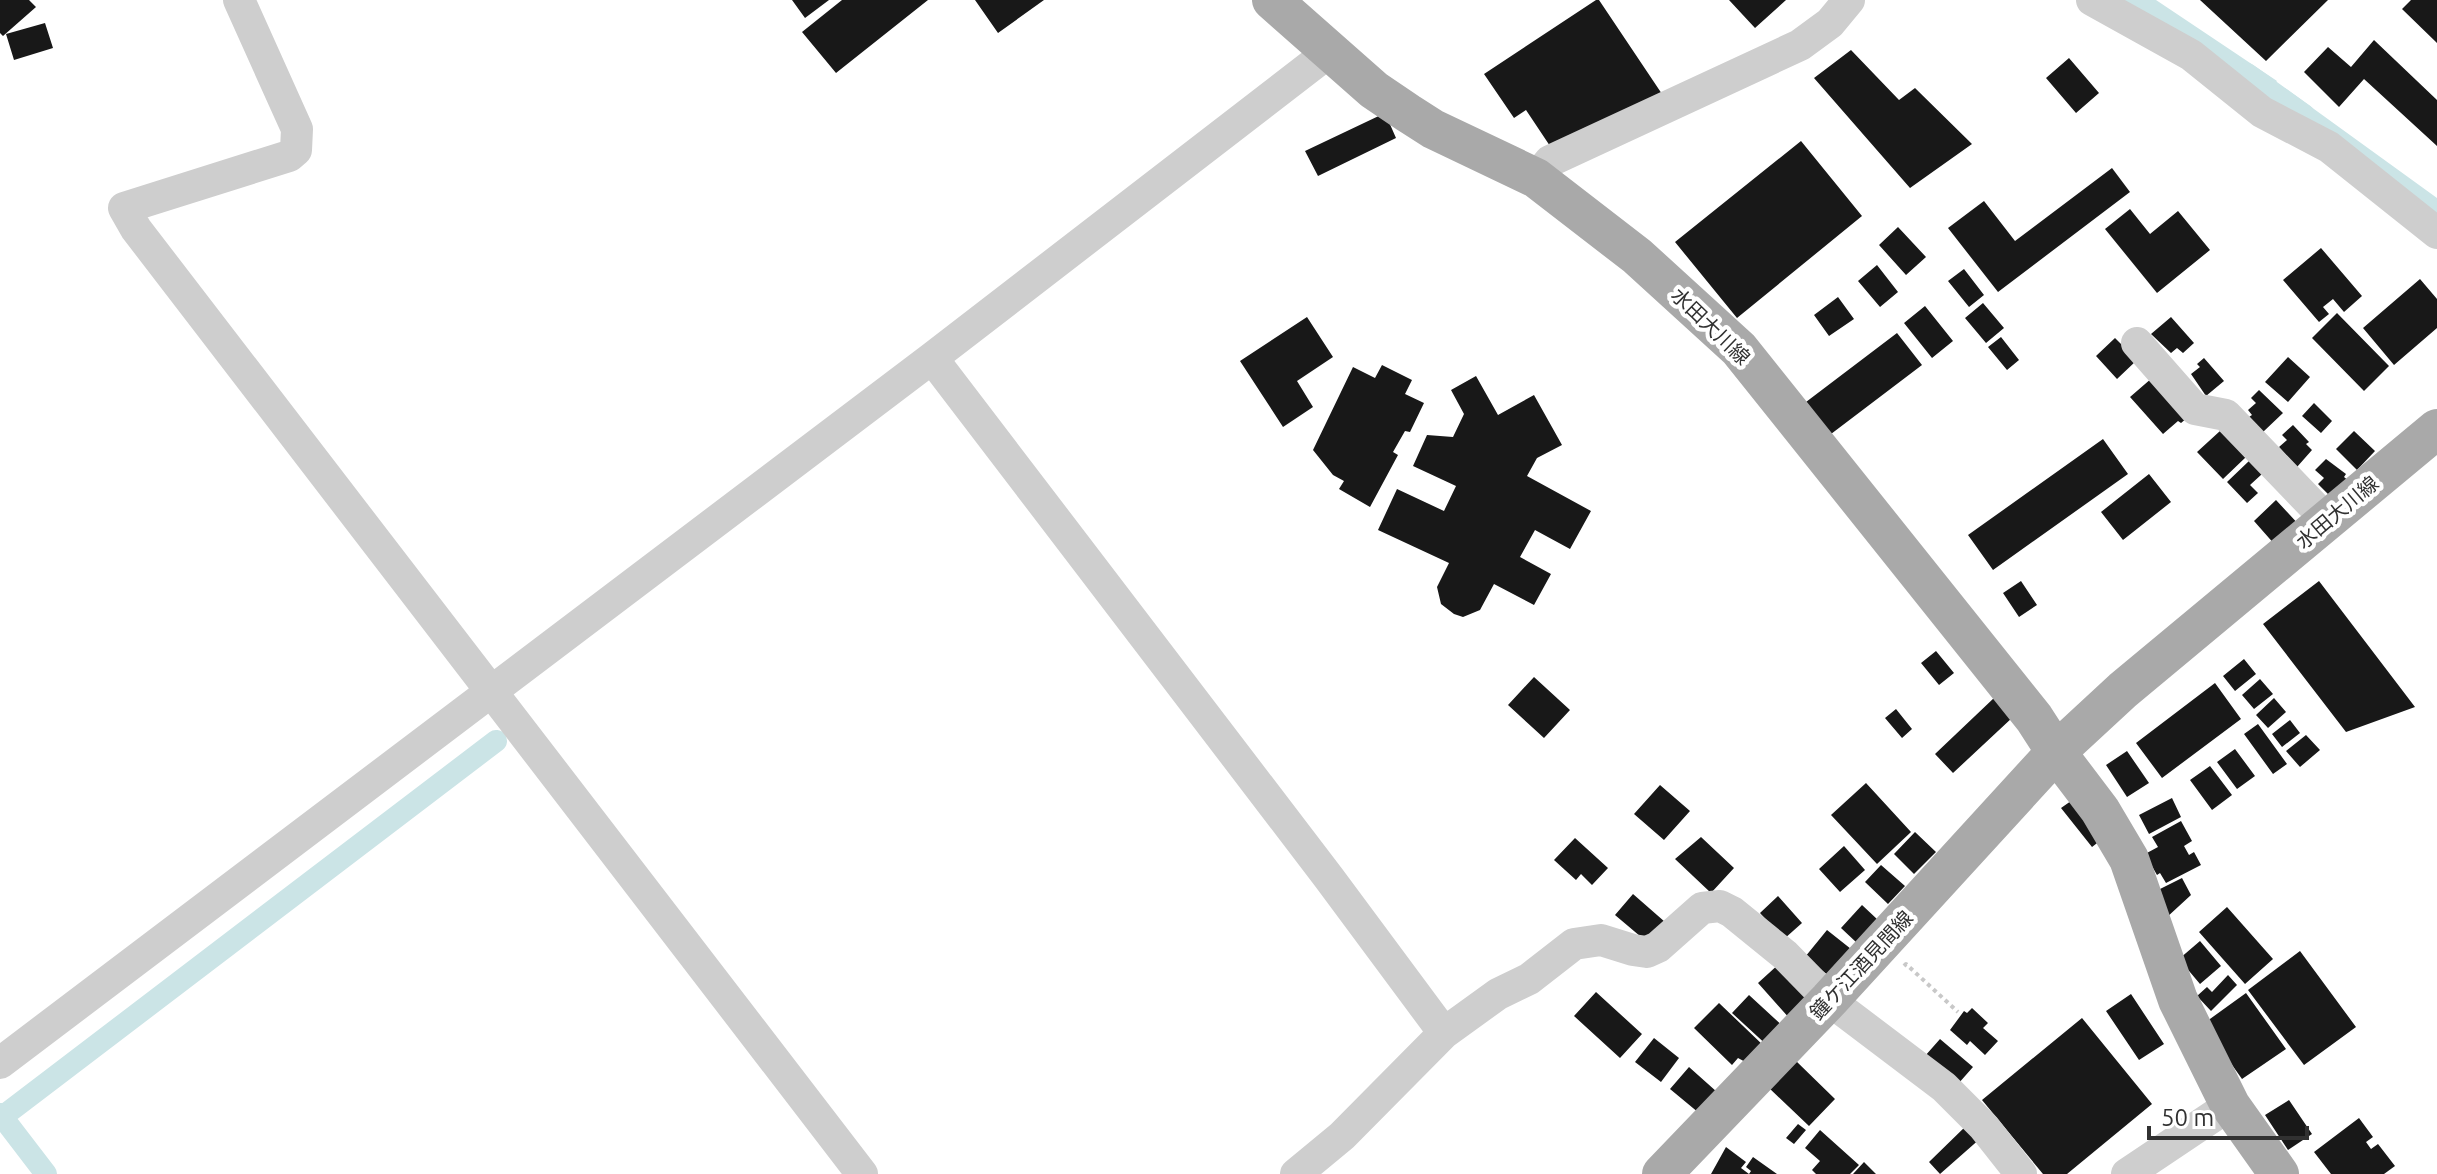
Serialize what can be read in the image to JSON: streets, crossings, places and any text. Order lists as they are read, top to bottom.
{
  "streets": {
    "main road": ["水田大川線", "鐘ケ江酒見間線"]
  },
  "crossings": [
    ["水田大川線", "鐘ケ江酒見間線"]
  ],
  "scale_bar": "50 m"
}
